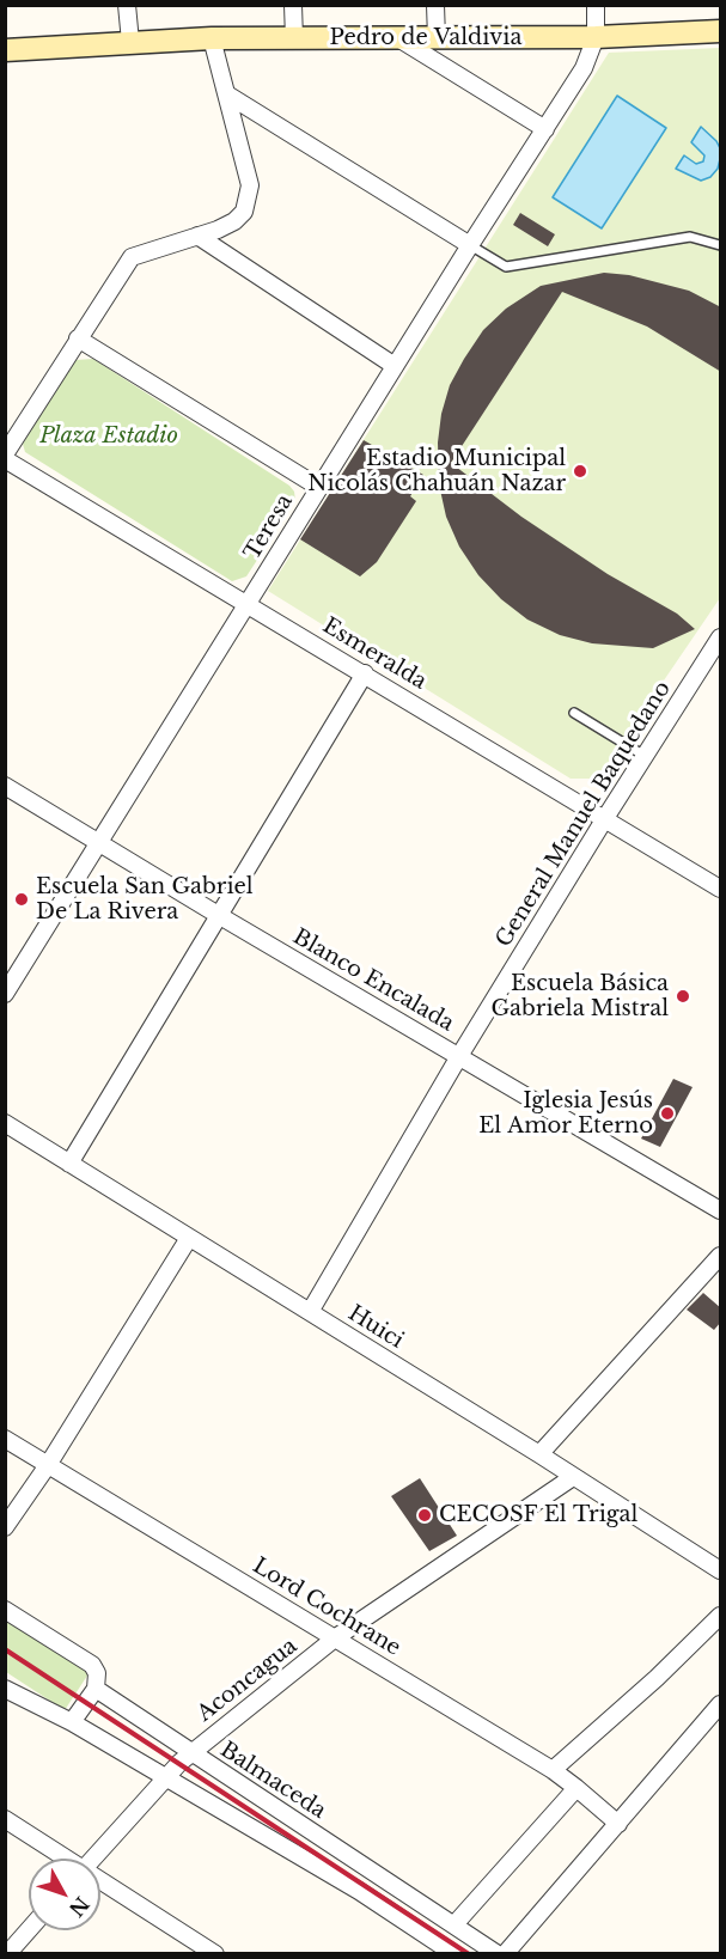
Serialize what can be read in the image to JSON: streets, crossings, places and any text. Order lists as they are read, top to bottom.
{
  "streets": {
    "street": [
      "Pedro de Valdivia",
      "Teresa",
      "Esmeralda",
      "General Manuel Baquedano",
      "Blanco Encalada",
      "Huici",
      "Lord Cochrane",
      "Aconcagua",
      "Balmaceda"
    ]
  },
  "crossings": [
    ["Pedro de Valdivia", "Teresa"],
    ["Teresa", "Esmeralda"],
    ["Teresa", "Blanco Encalada"],
    ["Esmeralda", "General Manuel Baquedano"],
    ["General Manuel Baquedano", "Blanco Encalada"],
    ["General Manuel Baquedano", "Huici"],
    ["Huici", "Aconcagua"],
    ["Lord Cochrane", "Aconcagua"],
    ["Aconcagua", "Balmaceda"]
  ],
  "parks": ["Plaza Estadio"],
  "places": [
    "Estadio Municipal Nicolás Chahuán Nazar",
    "Escuela San Gabriel De La Rivera",
    "Escuela Básica Gabriela Mistral",
    "Iglesia Jesús El Amor Eterno",
    "CECOSF El Trigal"
  ],
  "north": "bottom right"
}
